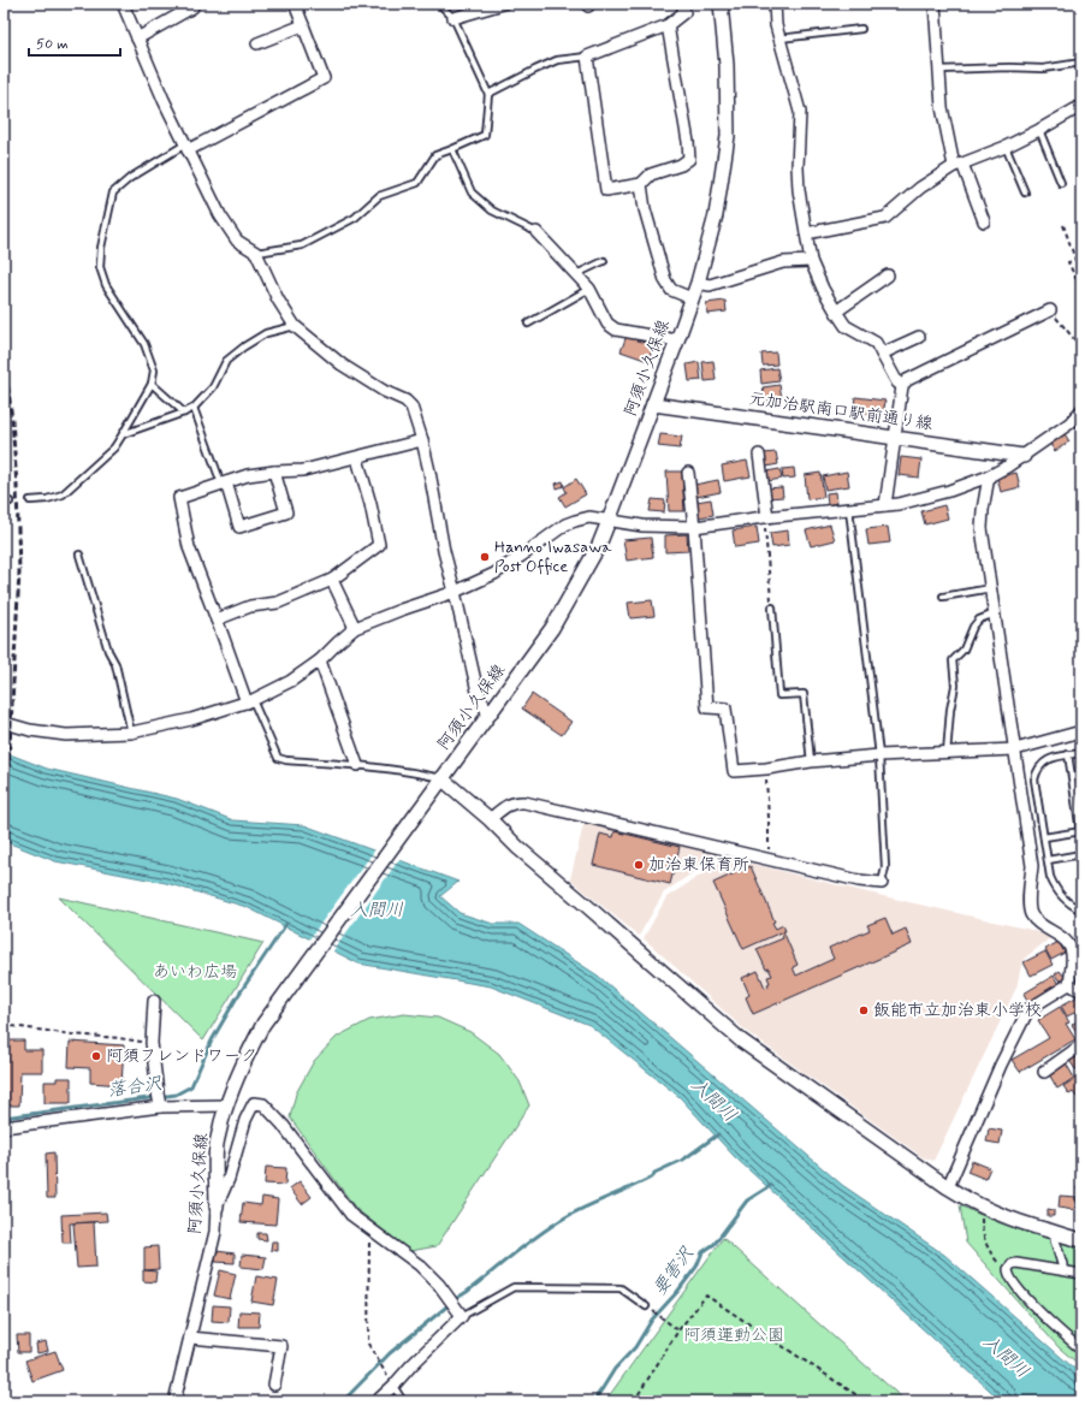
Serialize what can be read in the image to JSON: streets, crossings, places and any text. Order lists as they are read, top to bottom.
{
  "streets": {
    "street": ["阿須小久保線", "元加治駅南口駅前通り線"]
  },
  "crossings": [
    ["阿須小久保線", "元加治駅南口駅前通り線"]
  ],
  "water": ["入間川", "落合沢", "要害沢"],
  "parks": ["あいわ広場", "阿須運動公園"],
  "places": [
    "Hanno Iwasawa Post Office",
    "加治東保育所",
    "飯能市立加治東小学校",
    "阿須フレンドワーク"
  ],
  "scale_bar": "50 m"
}
